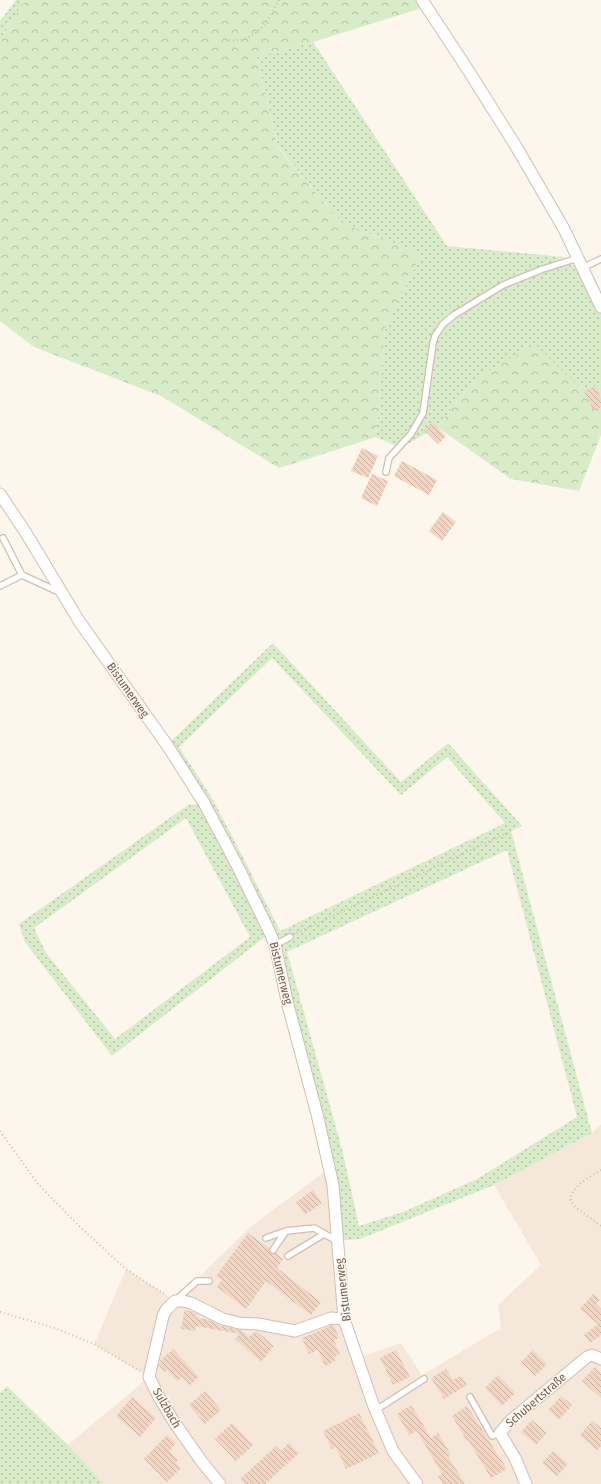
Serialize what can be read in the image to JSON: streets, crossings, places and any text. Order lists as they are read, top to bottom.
{
  "streets": {
    "street": ["Bistumerweg", "Schubertstraße", "Sulzbach"]
  }
}
